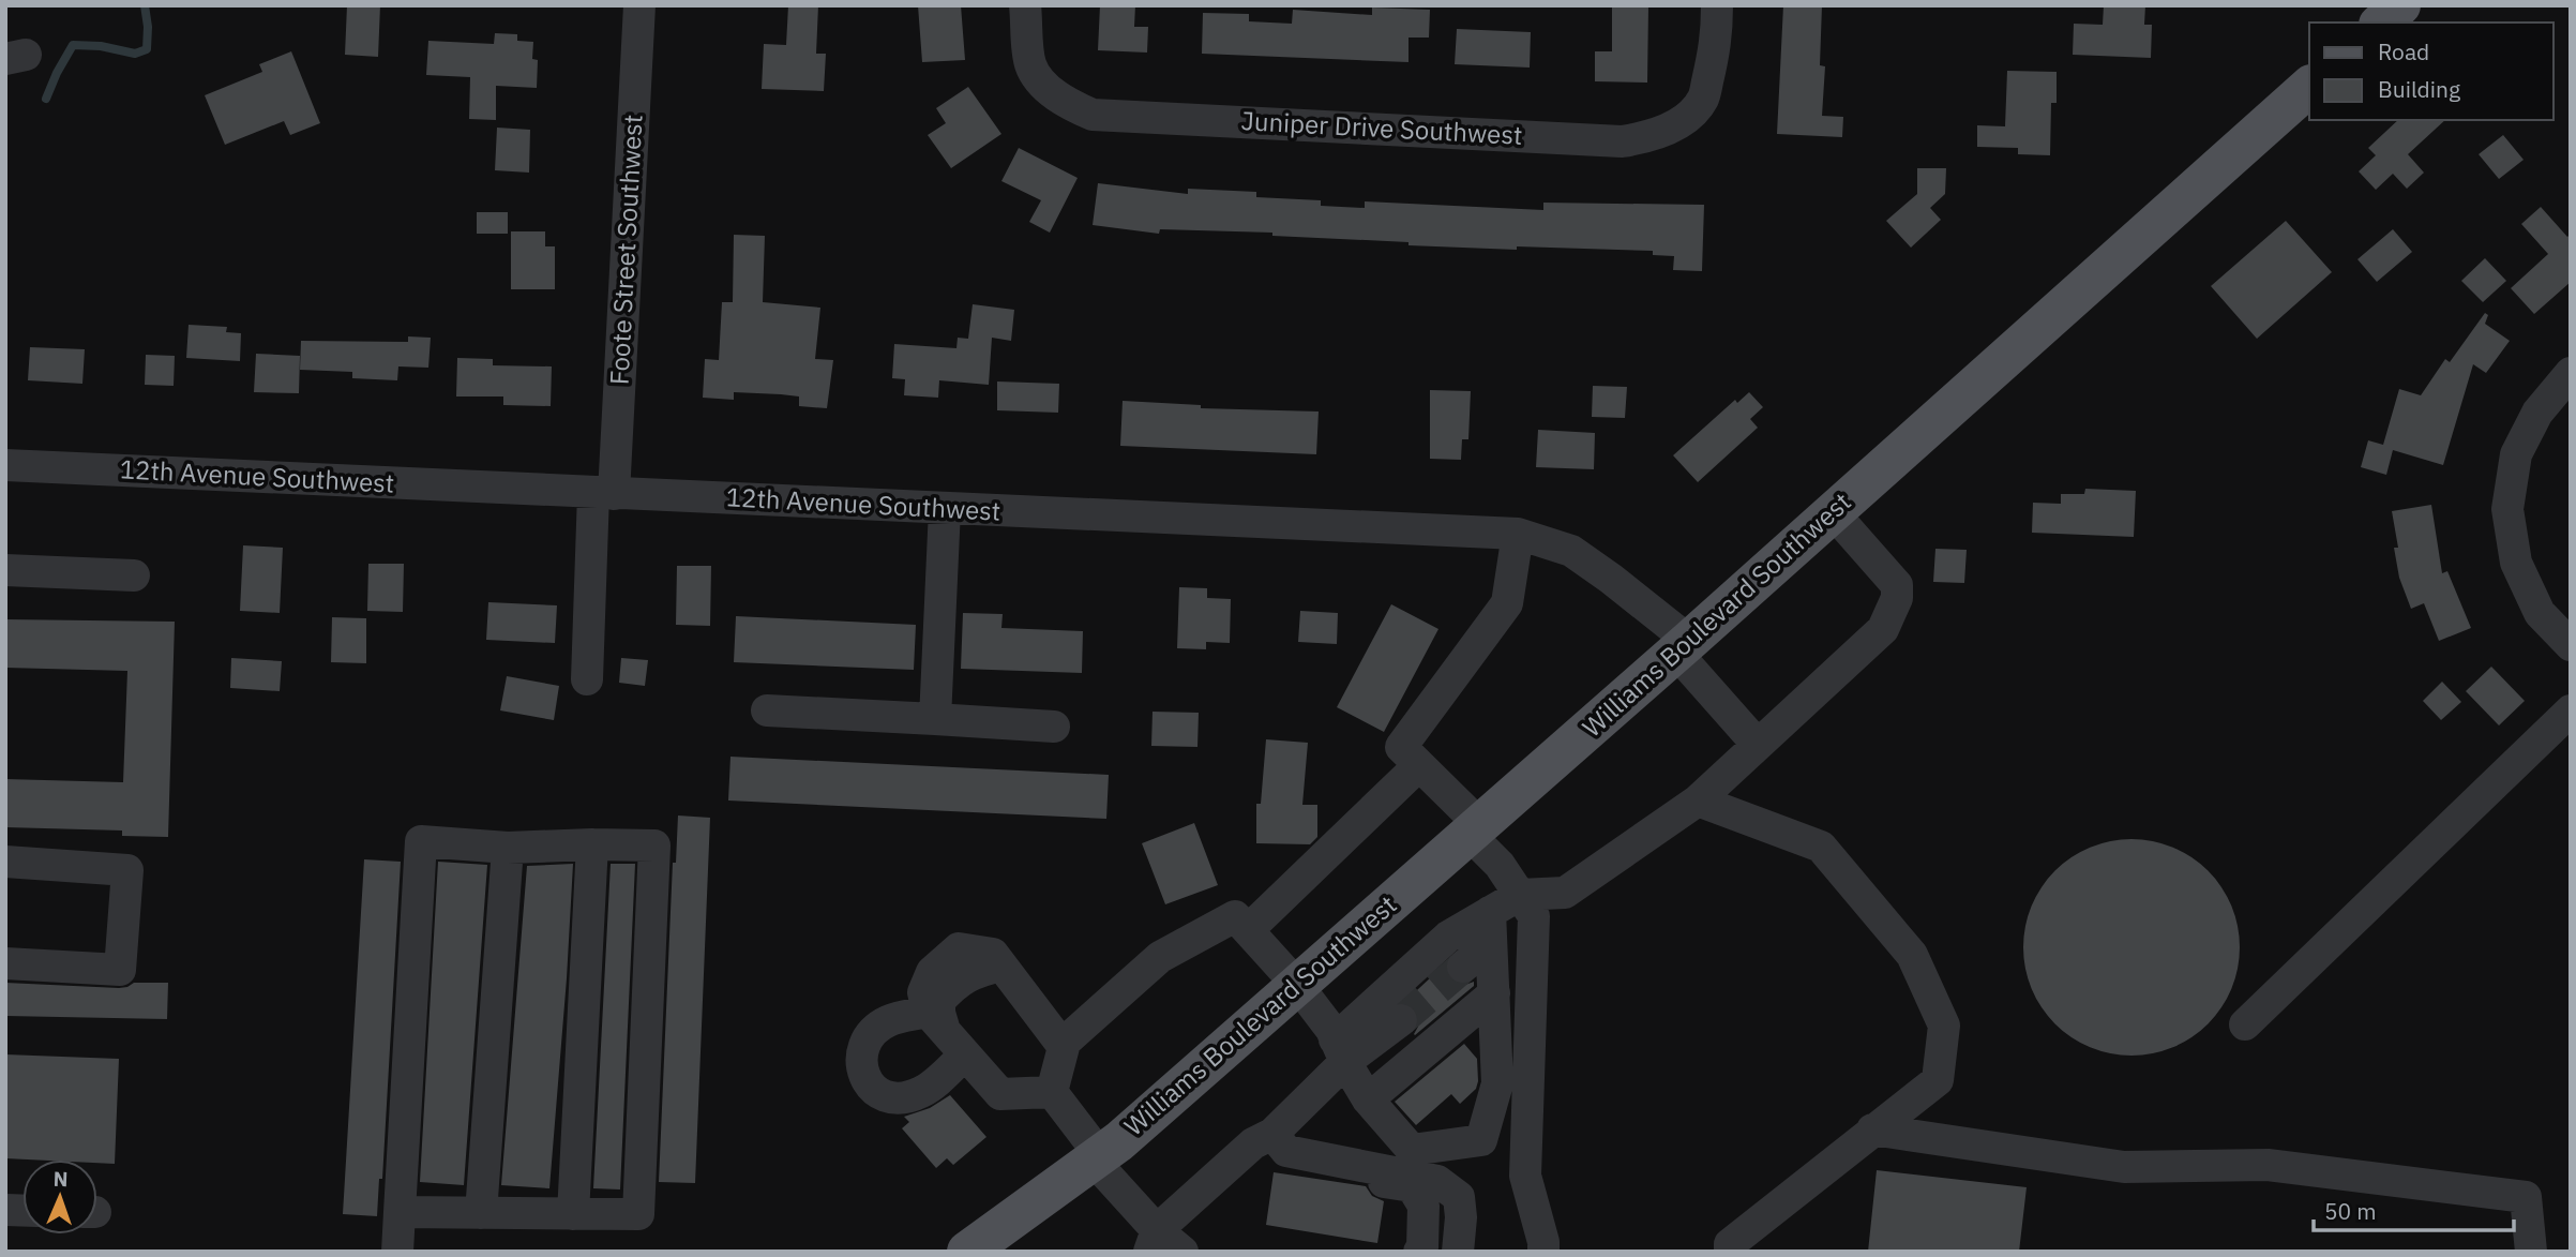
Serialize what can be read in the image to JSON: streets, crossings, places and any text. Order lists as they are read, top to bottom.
{
  "streets": {
    "main road": ["Williams Boulevard Southwest"],
    "street": ["Juniper Drive Southwest", "Foote Street Southwest", "12th Avenue Southwest"]
  },
  "crossings": [
    ["Foote Street Southwest", "12th Avenue Southwest"],
    ["12th Avenue Southwest", "Williams Boulevard Southwest"]
  ],
  "legend": ["Road", "Building"],
  "scale_bar": "50 m",
  "north": "top"
}
